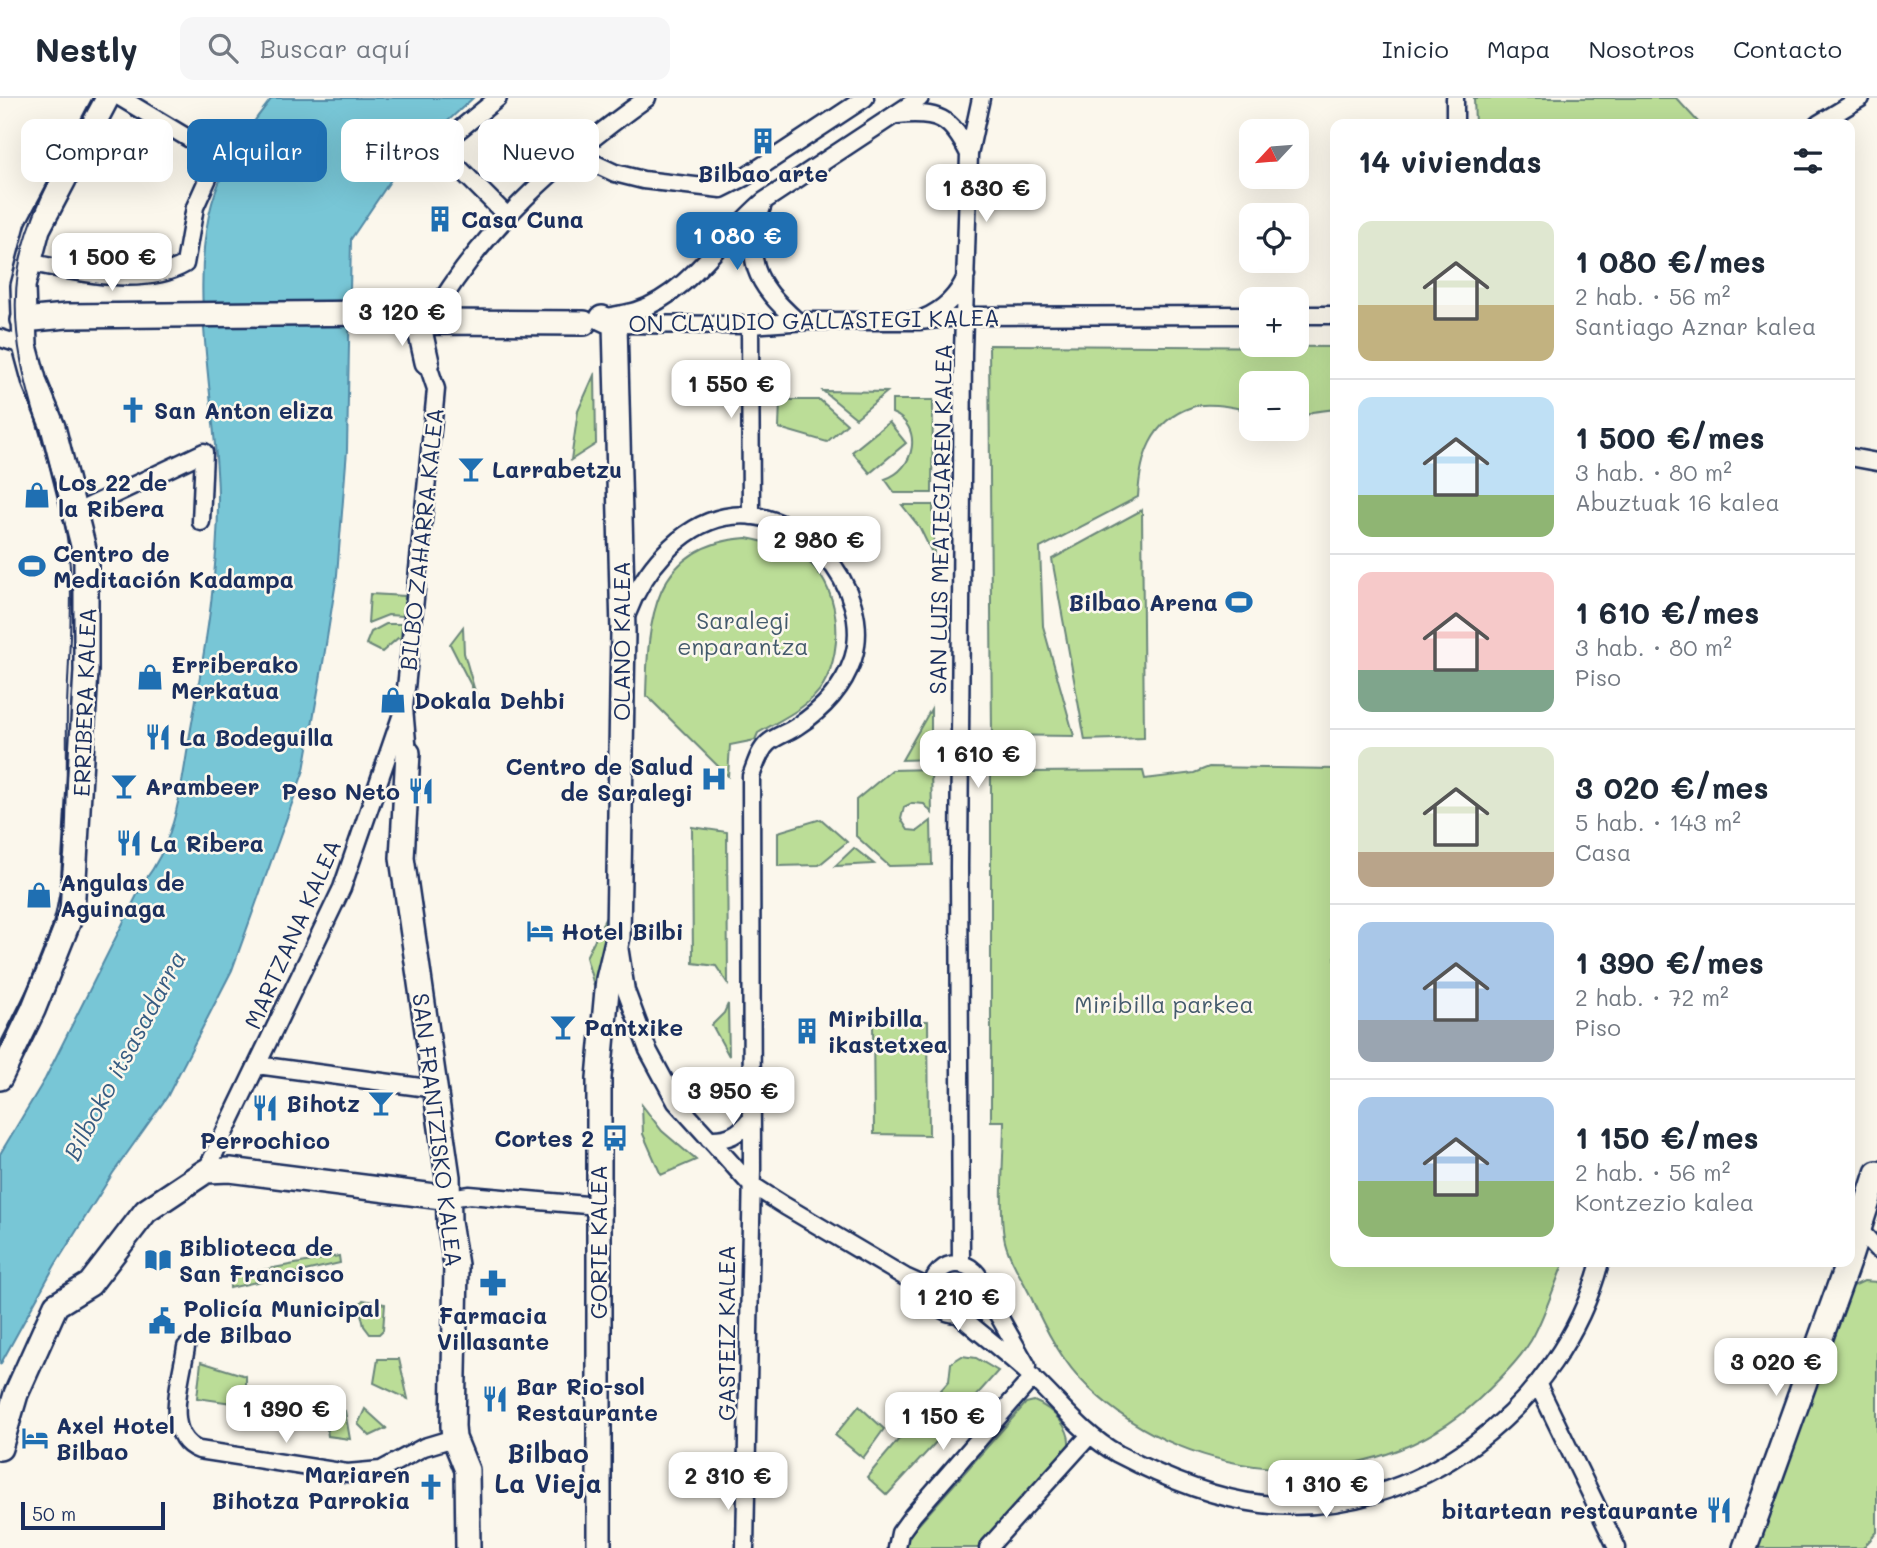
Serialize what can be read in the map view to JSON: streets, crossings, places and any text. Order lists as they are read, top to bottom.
{
  "streets": {
    "street": [
      "ON CLAUDIO GALLASTEGI KALEA",
      "SAN LUIS MEATEGIAREN KALEA",
      "BILBO ZAHARRA KALEA",
      "OLANO KALEA",
      "ERRIBERA KALEA",
      "MARTZANA KALEA",
      "SAN FRANTZISKO KALEA",
      "GORTE KALEA",
      "GASTEIZ KALEA"
    ]
  },
  "crossings": [
    ["ON CLAUDIO GALLASTEGI KALEA", "SAN LUIS MEATEGIAREN KALEA"],
    ["ON CLAUDIO GALLASTEGI KALEA", "BILBO ZAHARRA KALEA"],
    ["ON CLAUDIO GALLASTEGI KALEA", "OLANO KALEA"],
    ["ON CLAUDIO GALLASTEGI KALEA", "ERRIBERA KALEA"],
    ["SAN LUIS MEATEGIAREN KALEA", "OLANO KALEA"],
    ["BILBO ZAHARRA KALEA", "MARTZANA KALEA"],
    ["BILBO ZAHARRA KALEA", "SAN FRANTZISKO KALEA"],
    ["OLANO KALEA", "GORTE KALEA"],
    ["OLANO KALEA", "GASTEIZ KALEA"]
  ],
  "districts": ["Bilbao La Vieja"],
  "water": ["Bilboko itsasadarra"],
  "parks": ["Saralegi enparantza", "Miribilla parkea"],
  "places": {
    "building": ["Bilbao arte", "Casa Cuna", "Miribilla ikastetxea"],
    "church": ["San Anton eliza", "Mariaren Bihotza Parrokia"],
    "bar": [
      "Larrabetzu",
      "Arambeer",
      "Pantxike",
      "Bihotz"
    ],
    "shop": [
      "Los 22 de la Ribera",
      "Erriberako Merkatua",
      "Dokala Dehbi",
      "Angulas de Aguinaga"
    ],
    "sports": ["Centro de Meditación Kadampa", "Bilbao Arena"],
    "restaurant": [
      "La Bodeguilla",
      "Peso Neto",
      "La Ribera",
      "Perrochico",
      "Bar Rio-sol Restaurante",
      "bitartean restaurante"
    ],
    "hospital": ["Centro de Salud de Saralegi"],
    "hotel": ["Hotel Bilbi", "Axel Hotel Bilbao"],
    "bus stop": ["Cortes 2"],
    "library": ["Biblioteca de San Francisco"],
    "pharmacy": ["Farmacia Villasante"],
    "public building": ["Policía Municipal de Bilbao"]
  },
  "scale_bar": "50 m",
  "north": "bottom left",
  "page": {
    "header": "Nestly",
    "search": "Buscar aquí",
    "nav": [
      "Inicio",
      "Mapa",
      "Nosotros",
      "Contacto"
    ],
    "map_buttons": ["+", "−"],
    "chip": [
      "Comprar",
      "Alquilar",
      "Filtros",
      "Nuevo"
    ],
    "heading": "14 viviendas",
    "price": [
      "1 830 €",
      "1 080 €",
      "1 500 €",
      "3 120 €",
      "1 550 €",
      "2 980 €",
      "1 610 €",
      "3 950 €",
      "1 210 €",
      "3 020 €",
      "1 390 €",
      "1 150 €",
      "2 310 €",
      "1 310 €"
    ],
    "list": [
      {
        "name": "1 080 €/mes",
        "note": "2 hab. · 56 m² · Santiago Aznar kalea"
      },
      {
        "name": "1 500 €/mes",
        "note": "3 hab. · 80 m² · Abuztuak 16 kalea"
      },
      {
        "name": "1 610 €/mes",
        "note": "3 hab. · 80 m² · Piso"
      },
      {
        "name": "3 020 €/mes",
        "note": "5 hab. · 143 m² · Casa"
      },
      {
        "name": "1 390 €/mes",
        "note": "2 hab. · 72 m² · Piso"
      },
      {
        "name": "1 150 €/mes",
        "note": "2 hab. · 56 m² · Kontzezio kalea"
      }
    ],
    "scale": "50 m"
  }
}
